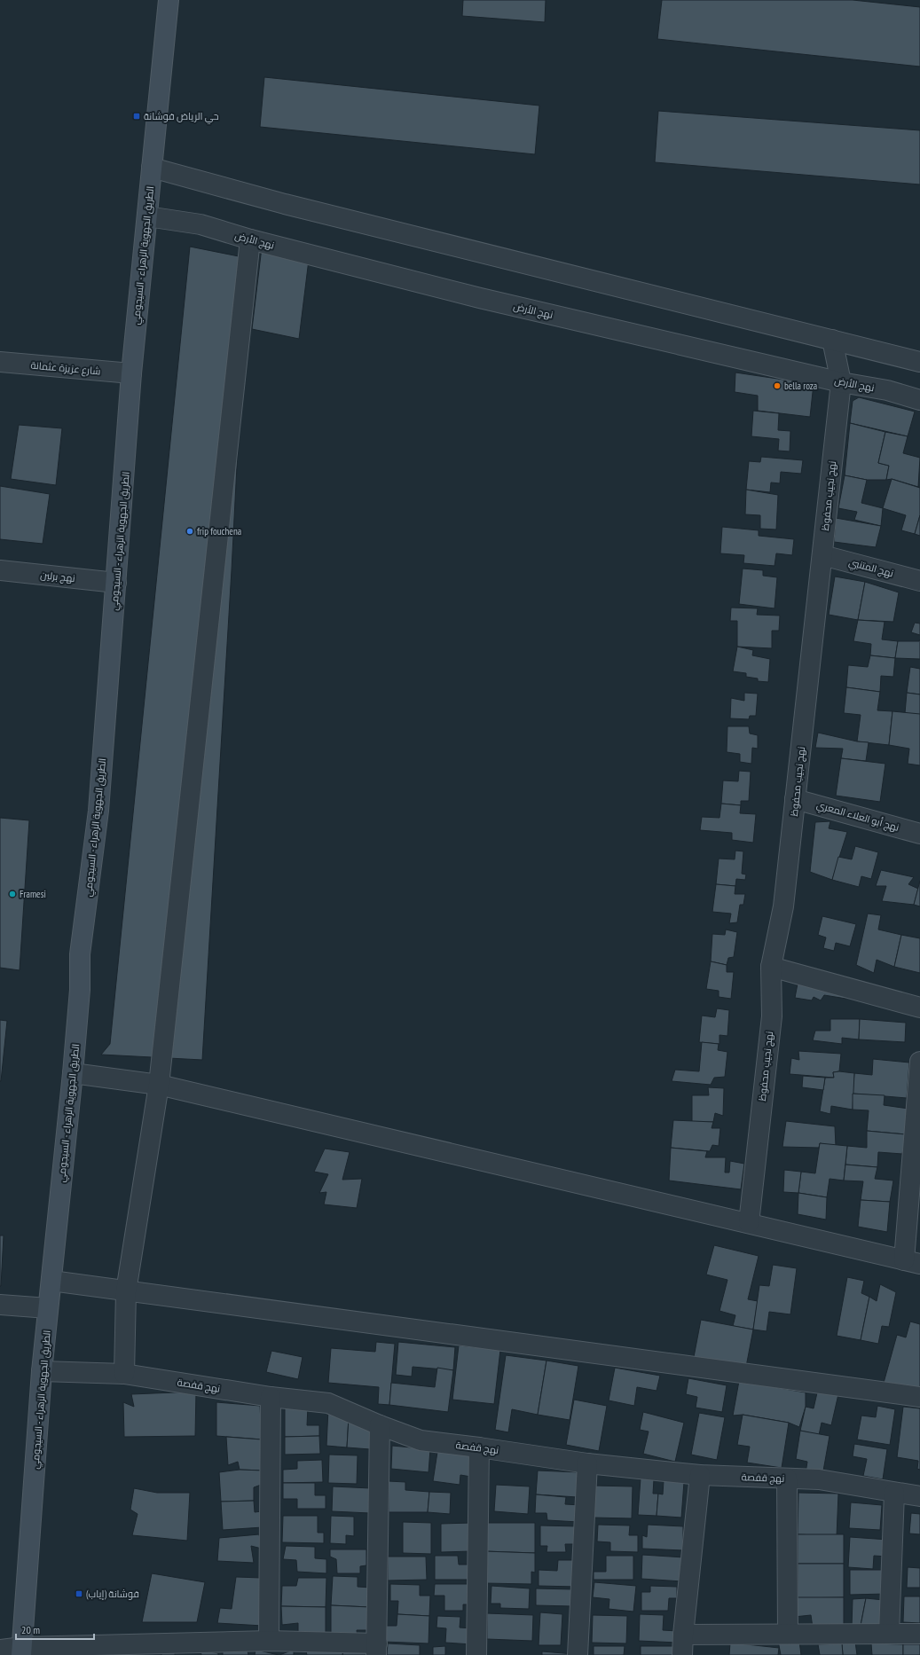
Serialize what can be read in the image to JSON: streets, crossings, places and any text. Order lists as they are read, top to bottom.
{
  "streets": {
    "main road": ["الطريق الجهوية الزهراء - السيجومي"],
    "street": [
      "نهج الأرض",
      "شارع عزيزة عثمانة",
      "نهج نجيب محفوظ",
      "نهج المتنبي",
      "نهج برلين",
      "نهج أبو العلاء المعري",
      "نهج قفصة"
    ]
  },
  "crossings": [
    ["نهج الأرض", "الطريق الجهوية الزهراء - السيجومي"],
    ["نهج الأرض", "نهج نجيب محفوظ"],
    ["الطريق الجهوية الزهراء - السيجومي", "شارع عزيزة عثمانة"],
    ["الطريق الجهوية الزهراء - السيجومي", "نهج برلين"],
    ["الطريق الجهوية الزهراء - السيجومي", "نهج قفصة"],
    ["نهج نجيب محفوظ", "نهج المتنبي"],
    ["نهج نجيب محفوظ", "نهج أبو العلاء المعري"]
  ],
  "places": {
    "transit": ["حي الرياض فوشانة", "فوشانة (إياب)"],
    "other": ["bella roza", "frip fouchena", "Framesi"]
  },
  "scale_bar": "20 m"
}
